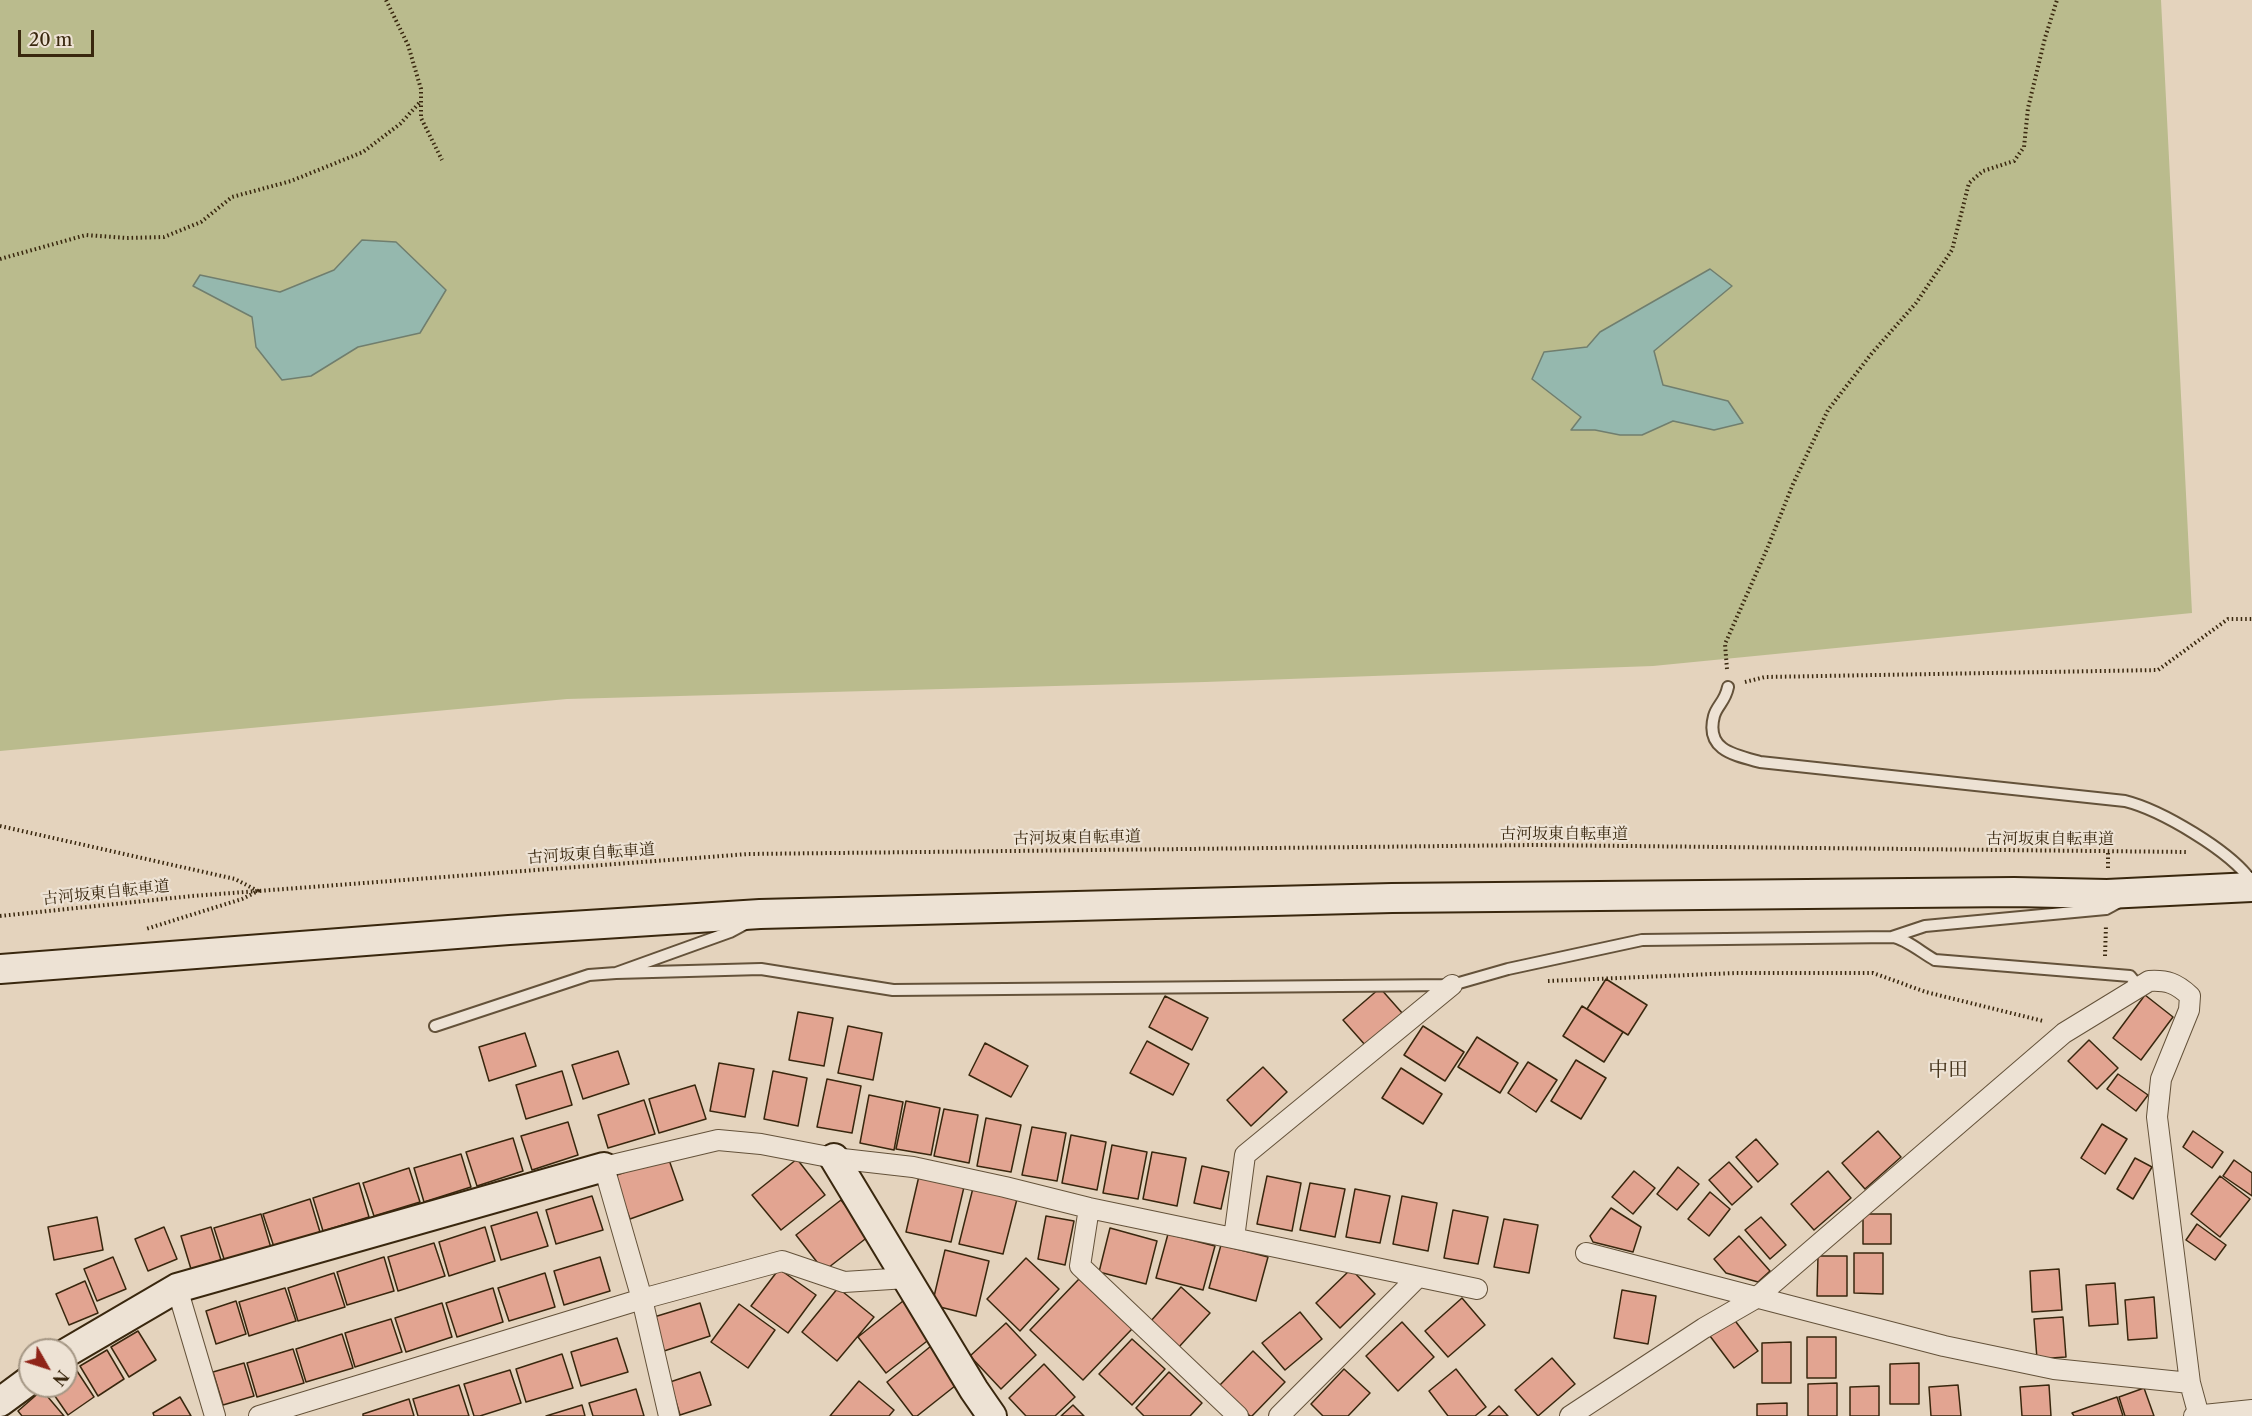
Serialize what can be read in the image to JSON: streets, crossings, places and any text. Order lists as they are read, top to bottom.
{
  "streets": {
    "path": ["古河坂東自転車道"]
  },
  "districts": ["中田"],
  "scale_bar": "20 m",
  "north": "bottom right"
}
